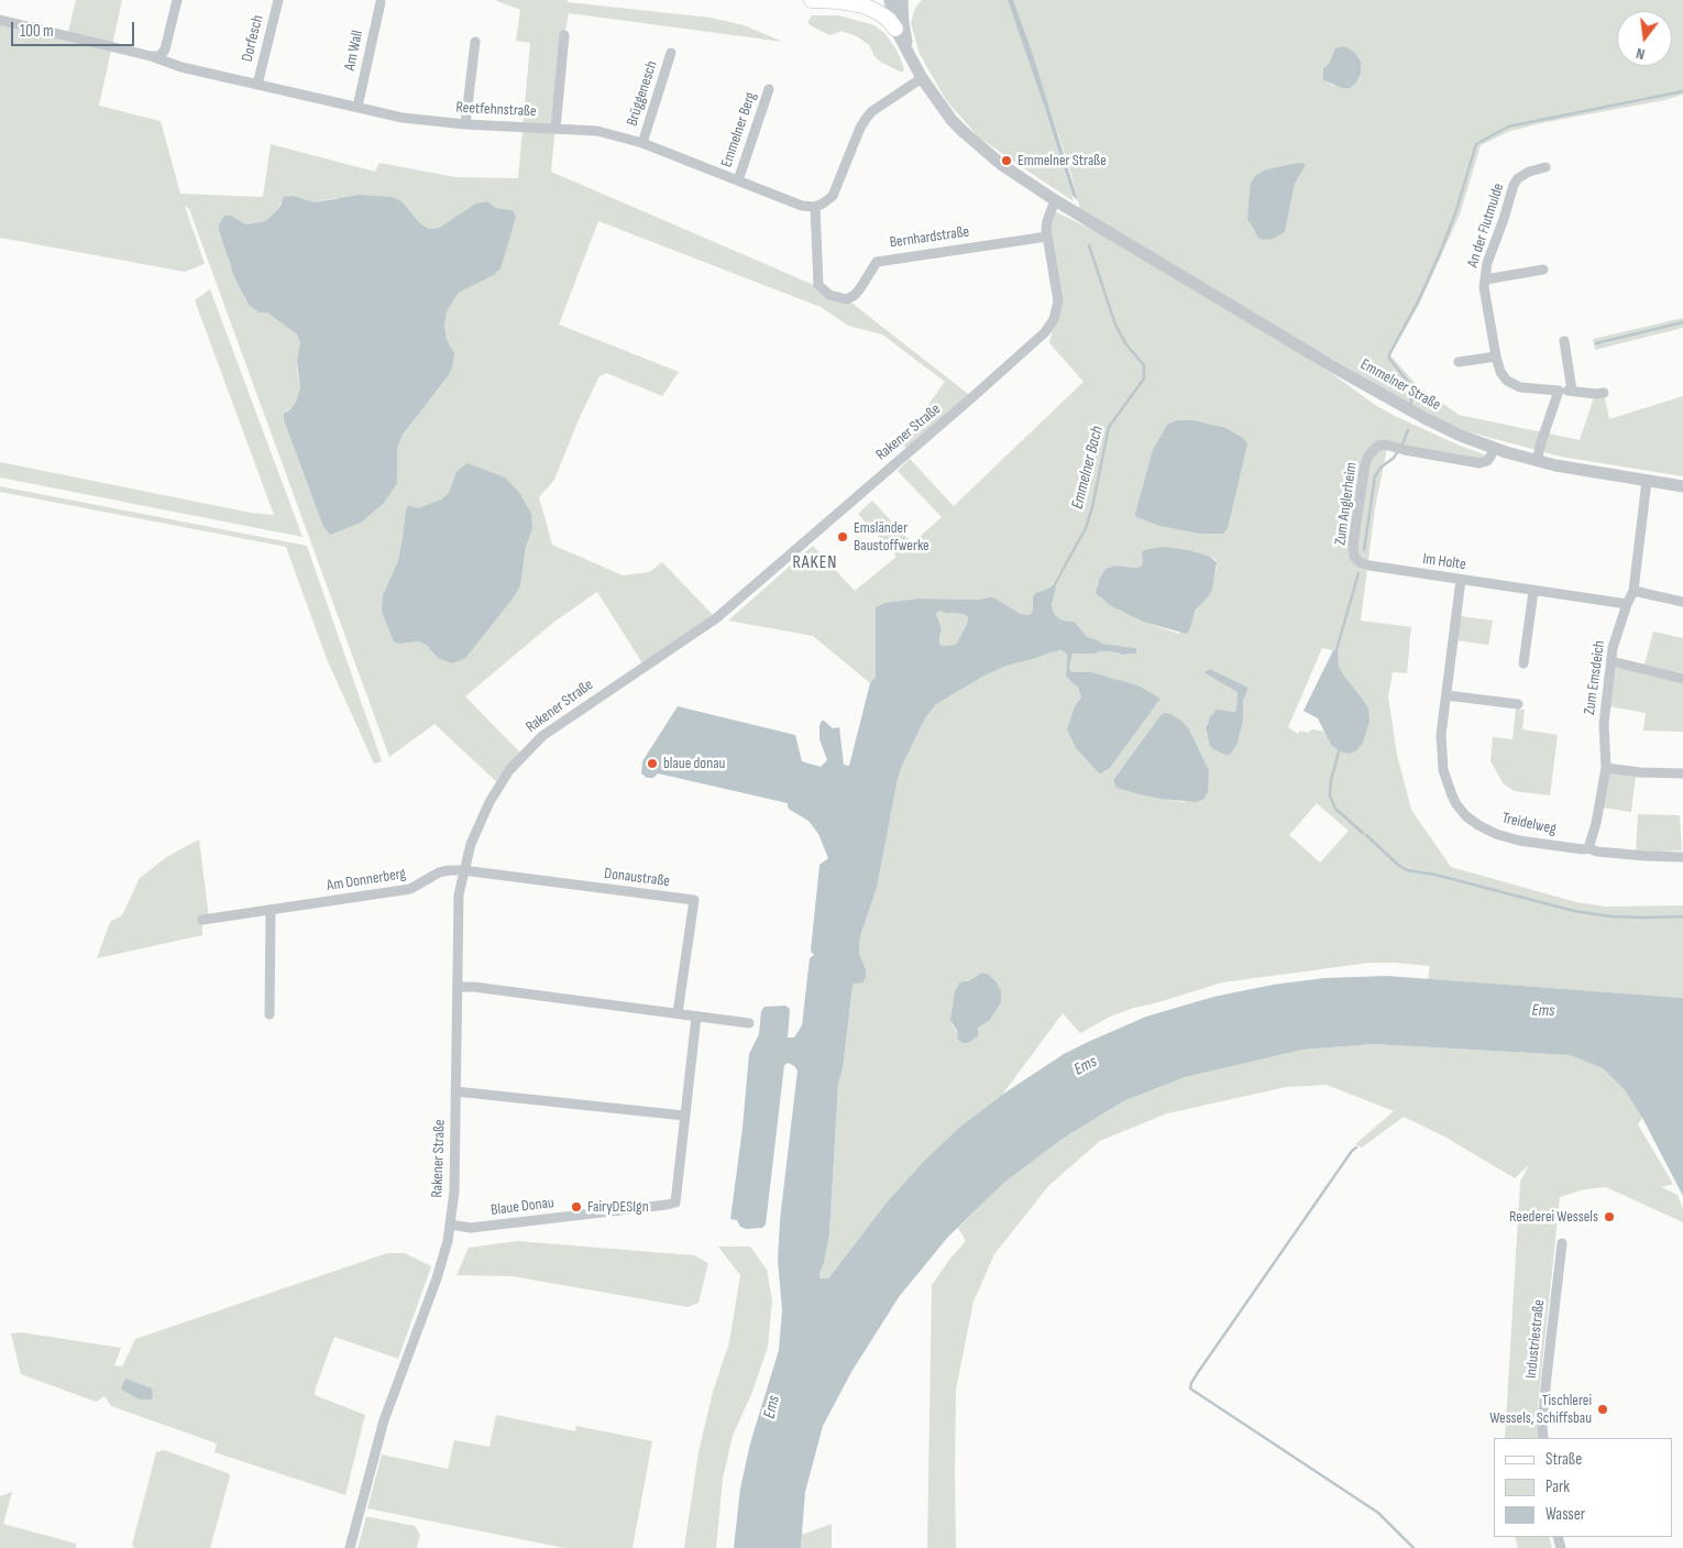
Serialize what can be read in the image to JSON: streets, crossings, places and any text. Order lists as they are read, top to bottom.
{
  "streets": {
    "street": [
      "Dorfesch",
      "Am Wall",
      "Brüggenesch",
      "Reetfehnstraße",
      "Emmelner Berg",
      "An der Flutmulde",
      "Bernhardstraße",
      "Emmelner Straße",
      "Rakener Straße",
      "Zum Anglerheim",
      "Im Holte",
      "Zum Emsdeich",
      "Treidelweg",
      "Donaustraße",
      "Am Donnerberg",
      "Blaue Donau",
      "Industriestraße"
    ]
  },
  "crossings": [
    ["Dorfesch", "Reetfehnstraße"],
    ["Am Wall", "Reetfehnstraße"],
    ["Brüggenesch", "Reetfehnstraße"],
    ["Reetfehnstraße", "Emmelner Berg"],
    ["Reetfehnstraße", "Bernhardstraße"],
    ["Bernhardstraße", "Rakener Straße"],
    ["Emmelner Straße", "Rakener Straße"],
    ["Emmelner Straße", "Zum Anglerheim"],
    ["Emmelner Straße", "Zum Emsdeich"],
    ["Rakener Straße", "Donaustraße"],
    ["Rakener Straße", "Am Donnerberg"],
    ["Rakener Straße", "Blaue Donau"],
    ["Zum Anglerheim", "Im Holte"],
    ["Im Holte", "Zum Emsdeich"],
    ["Im Holte", "Treidelweg"],
    ["Zum Emsdeich", "Treidelweg"],
    ["Donaustraße", "Am Donnerberg"]
  ],
  "districts": ["RAKEN"],
  "water": ["Emmelner Bach", "Ems"],
  "places": [
    "Emmelner Straße",
    "Emsländer Baustoffwerke",
    "blaue donau",
    "FairyDESIgn",
    "Reederei Wessels",
    "Tischlerei Wessels, Schiffsbau"
  ],
  "legend": ["Straße", "Park", "Wasser"],
  "scale_bar": "100 m",
  "north": "bottom"
}
